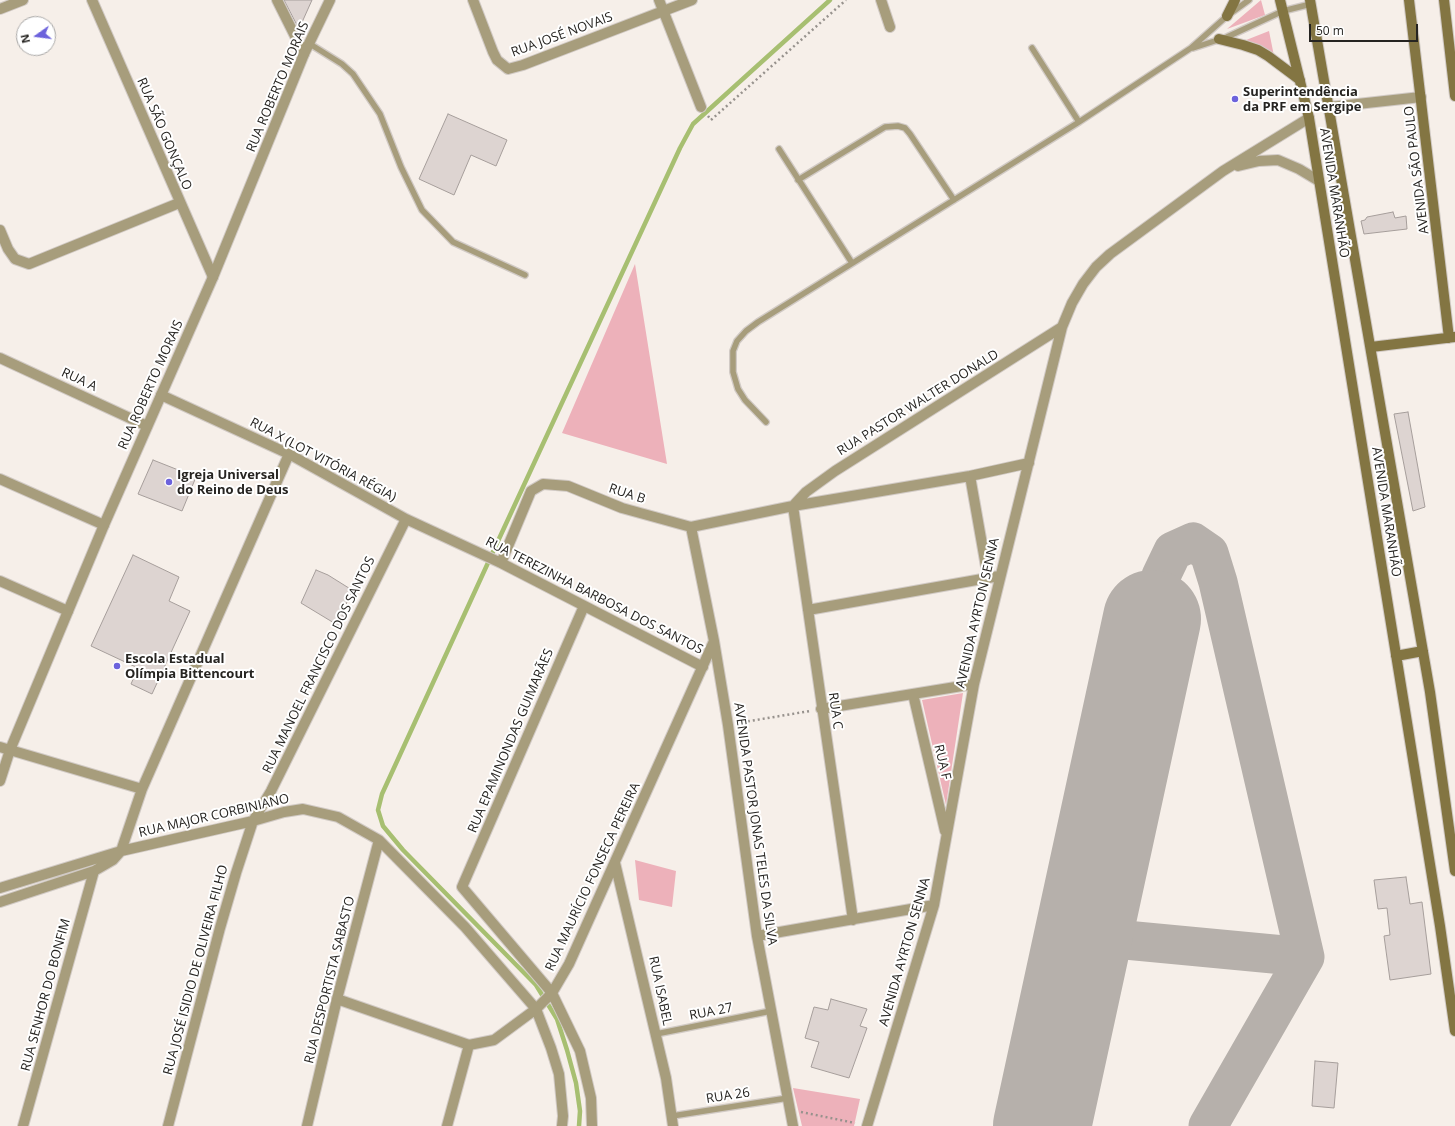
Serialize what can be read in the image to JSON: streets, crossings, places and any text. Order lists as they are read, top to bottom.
{
  "streets": {
    "main road": ["AVENIDA SÃO PAULO", "AVENIDA MARANHÃO"],
    "street": [
      "RUA JOSÉ NOVAIS",
      "RUA ROBERTO MORAIS",
      "RUA SÃO GONÇALO",
      "RUA A",
      "RUA PASTOR WALTER DONALD",
      "RUA X (LOT VITÓRIA RÉGIA)",
      "RUA B",
      "RUA TEREZINHA BARBOSA DOS SANTOS",
      "AVENIDA AYRTON SENNA",
      "RUA MANOEL FRANCISCO DOS SANTOS",
      "RUA C",
      "RUA EPAMINONDAS GUIMARÃES",
      "RUA F",
      "RUA MAJOR CORBINIANO",
      "AVENIDA PASTOR JONAS TELES DA SILVA",
      "RUA MAURÍCIO FONSECA PEREIRA",
      "RUA JOSÉ ISIDIO DE OLIVEIRA FILHO",
      "RUA DESPORTISTA SABASTO",
      "RUA ISABEL",
      "RUA SENHOR DO BONFIM"
    ],
    "lane": ["RUA 27", "RUA 26"]
  },
  "crossings": [
    ["RUA ROBERTO MORAIS", "RUA SÃO GONÇALO"],
    ["RUA ROBERTO MORAIS", "RUA A"],
    ["RUA ROBERTO MORAIS", "RUA X (LOT VITÓRIA RÉGIA)"],
    ["AVENIDA MARANHÃO", "AVENIDA AYRTON SENNA"],
    ["RUA PASTOR WALTER DONALD", "RUA B"],
    ["RUA PASTOR WALTER DONALD", "AVENIDA AYRTON SENNA"],
    ["RUA PASTOR WALTER DONALD", "RUA C"],
    ["RUA X (LOT VITÓRIA RÉGIA)", "RUA TEREZINHA BARBOSA DOS SANTOS"],
    ["RUA X (LOT VITÓRIA RÉGIA)", "RUA MANOEL FRANCISCO DOS SANTOS"],
    ["RUA B", "RUA TEREZINHA BARBOSA DOS SANTOS"],
    ["RUA B", "AVENIDA AYRTON SENNA"],
    ["RUA B", "RUA C"],
    ["RUA B", "AVENIDA PASTOR JONAS TELES DA SILVA"],
    ["RUA TEREZINHA BARBOSA DOS SANTOS", "RUA EPAMINONDAS GUIMARÃES"],
    ["RUA TEREZINHA BARBOSA DOS SANTOS", "RUA MAURÍCIO FONSECA PEREIRA"],
    ["AVENIDA AYRTON SENNA", "RUA F"],
    ["RUA MANOEL FRANCISCO DOS SANTOS", "RUA MAJOR CORBINIANO"],
    ["RUA MANOEL FRANCISCO DOS SANTOS", "RUA JOSÉ ISIDIO DE OLIVEIRA FILHO"],
    ["RUA EPAMINONDAS GUIMARÃES", "RUA MAURÍCIO FONSECA PEREIRA"],
    ["RUA MAJOR CORBINIANO", "RUA MAURÍCIO FONSECA PEREIRA"],
    ["RUA MAJOR CORBINIANO", "RUA JOSÉ ISIDIO DE OLIVEIRA FILHO"],
    ["RUA MAJOR CORBINIANO", "RUA DESPORTISTA SABASTO"],
    ["RUA MAJOR CORBINIANO", "RUA SENHOR DO BONFIM"],
    ["AVENIDA PASTOR JONAS TELES DA SILVA", "RUA MAURÍCIO FONSECA PEREIRA"],
    ["AVENIDA PASTOR JONAS TELES DA SILVA", "RUA 27"],
    ["AVENIDA PASTOR JONAS TELES DA SILVA", "RUA 26"],
    ["RUA MAURÍCIO FONSECA PEREIRA", "RUA ISABEL"],
    ["RUA ISABEL", "RUA 27"],
    ["RUA ISABEL", "RUA 26"]
  ],
  "places": ["Superintendência da PRF em Sergipe", "Igreja Universal do Reino de Deus", "Escola Estadual Olímpia Bittencourt"],
  "scale_bar": "50 m",
  "north": "left"
}
